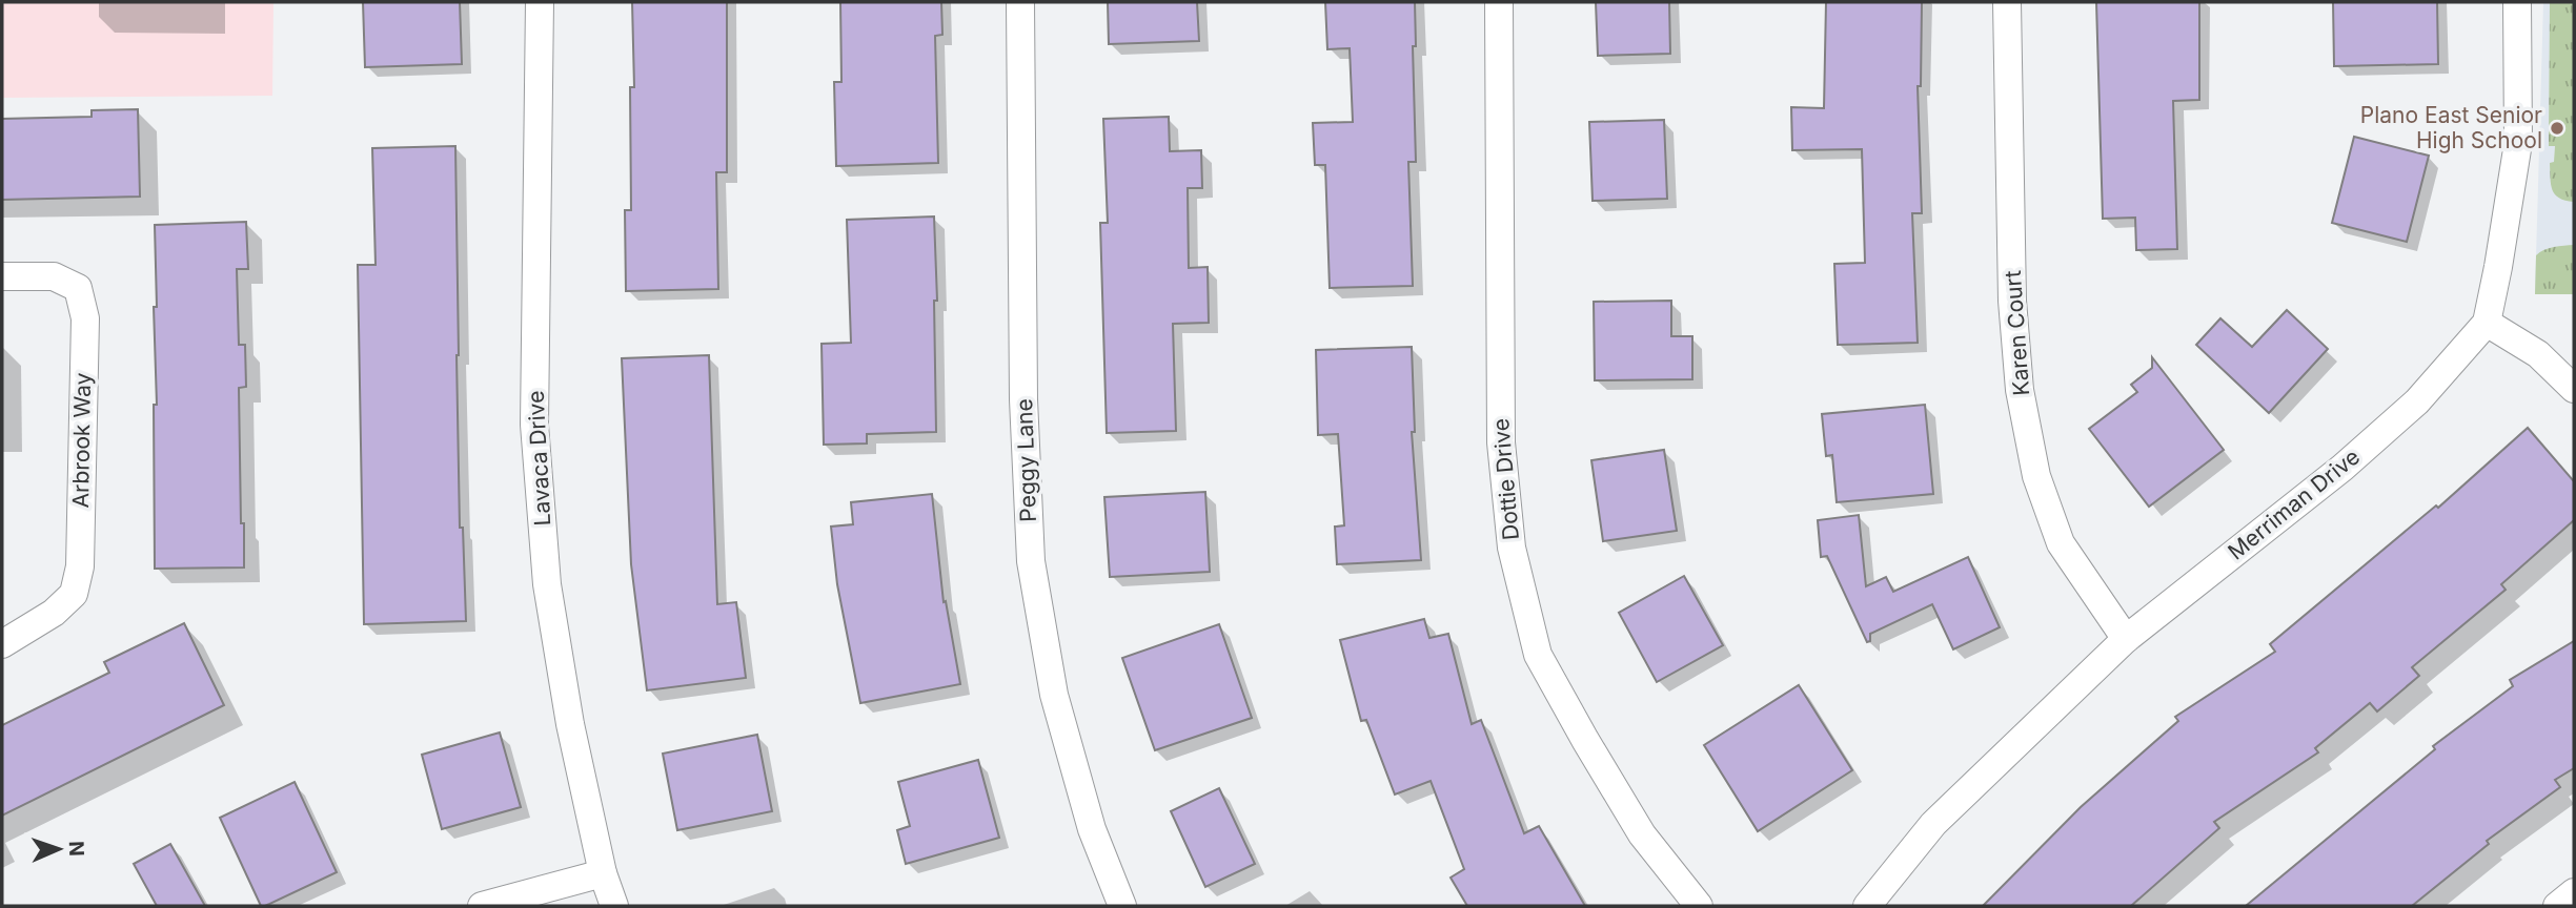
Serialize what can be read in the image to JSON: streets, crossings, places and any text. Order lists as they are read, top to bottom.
{
  "streets": {
    "street": [
      "Karen Court",
      "Arbrook Way",
      "Lavaca Drive",
      "Peggy Lane",
      "Dottie Drive",
      "Merriman Drive"
    ]
  },
  "crossings": [
    ["Karen Court", "Merriman Drive"]
  ],
  "places": ["Plano East Senior High School"],
  "north": "right"
}
